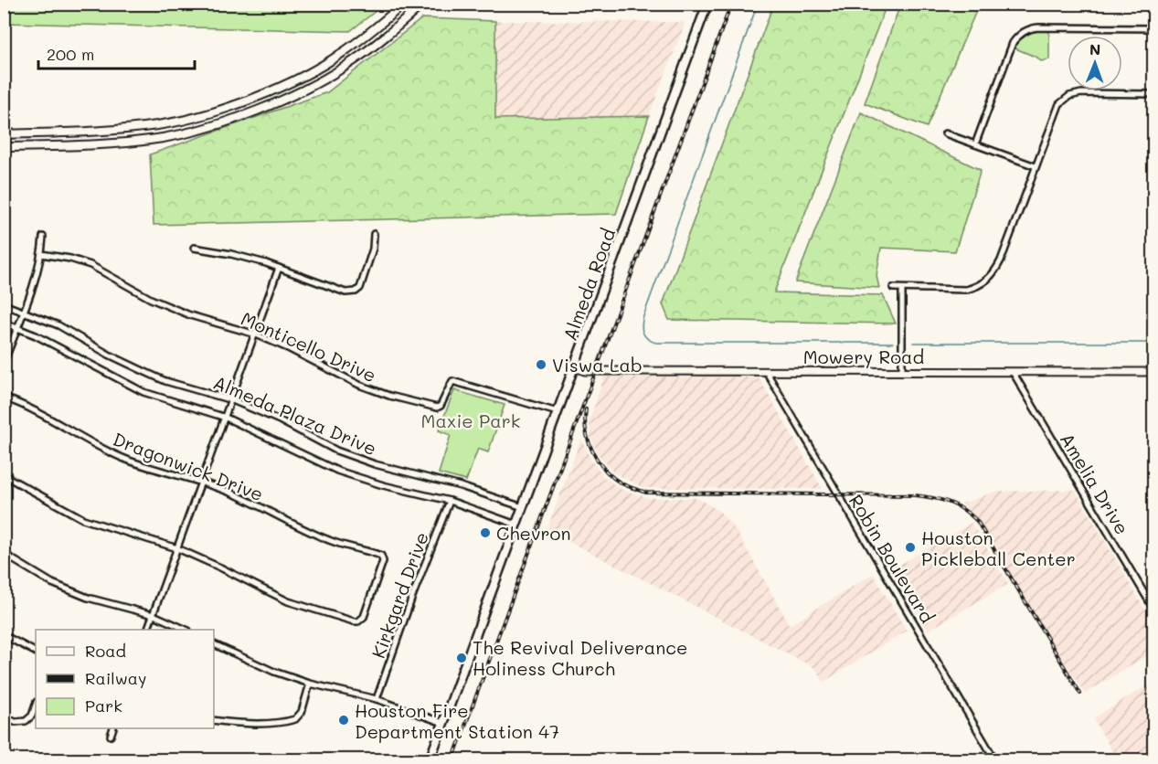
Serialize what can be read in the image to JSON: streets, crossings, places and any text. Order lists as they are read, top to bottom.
{
  "streets": {
    "main road": ["Almeda Road"],
    "street": [
      "Monticello Drive",
      "Mowery Road",
      "Almeda Plaza Drive",
      "Dragonwick Drive",
      "Amelia Drive",
      "Robin Boulevard",
      "Kirkgard Drive"
    ]
  },
  "crossings": [
    ["Almeda Road", "Monticello Drive"],
    ["Almeda Road", "Mowery Road"],
    ["Almeda Road", "Almeda Plaza Drive"],
    ["Mowery Road", "Amelia Drive"],
    ["Mowery Road", "Robin Boulevard"],
    ["Almeda Plaza Drive", "Kirkgard Drive"]
  ],
  "parks": ["Maxie Park"],
  "places": [
    "Viswa Lab",
    "Chevron",
    "Houston Pickleball Center",
    "The Revival Deliverance Holiness Church",
    "Houston Fire Department Station 47"
  ],
  "legend": ["Road", "Railway", "Park"],
  "scale_bar": "200 m",
  "north": "top"
}
